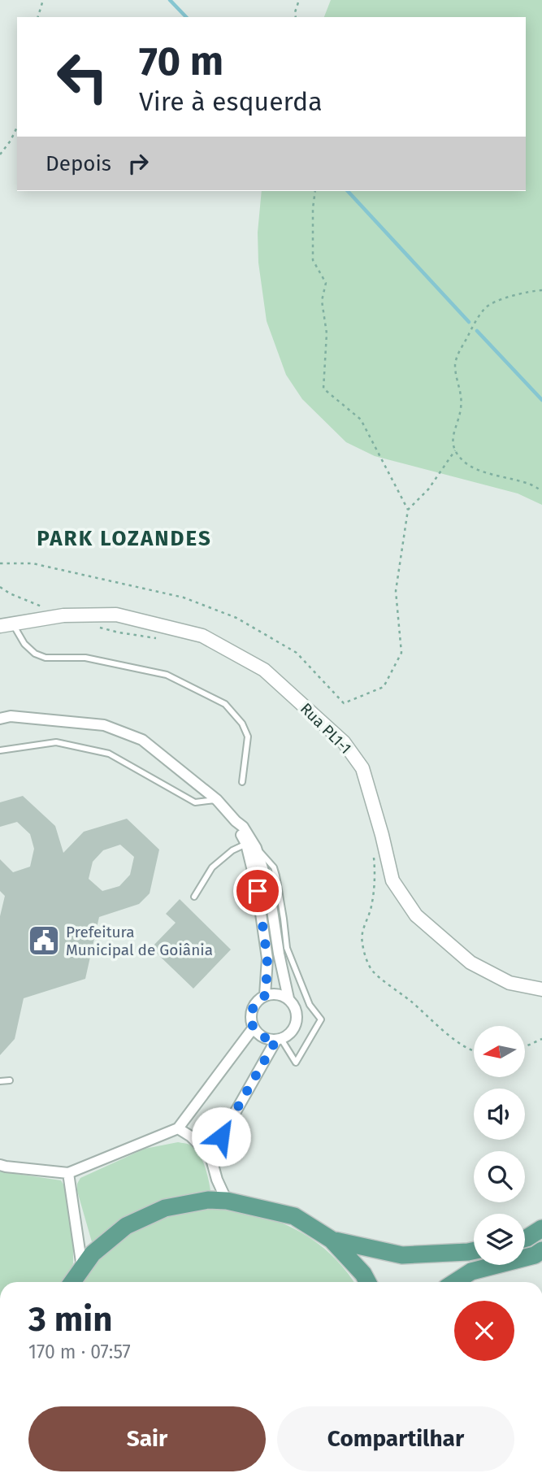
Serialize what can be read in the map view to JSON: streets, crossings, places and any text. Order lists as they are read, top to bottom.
{
  "streets": {
    "street": ["Rua PL1-1"]
  },
  "districts": ["PARK LOZANDES"],
  "places": {
    "public building": ["Prefeitura Municipal de Goiânia"]
  },
  "north": "left",
  "page": {
    "turn": ["70 m", "Vire à esquerda"],
    "then": "Depois",
    "heading": ["3 min", "170 m · 07:57"],
    "buttons": ["Sair", "Compartilhar"]
  }
}
